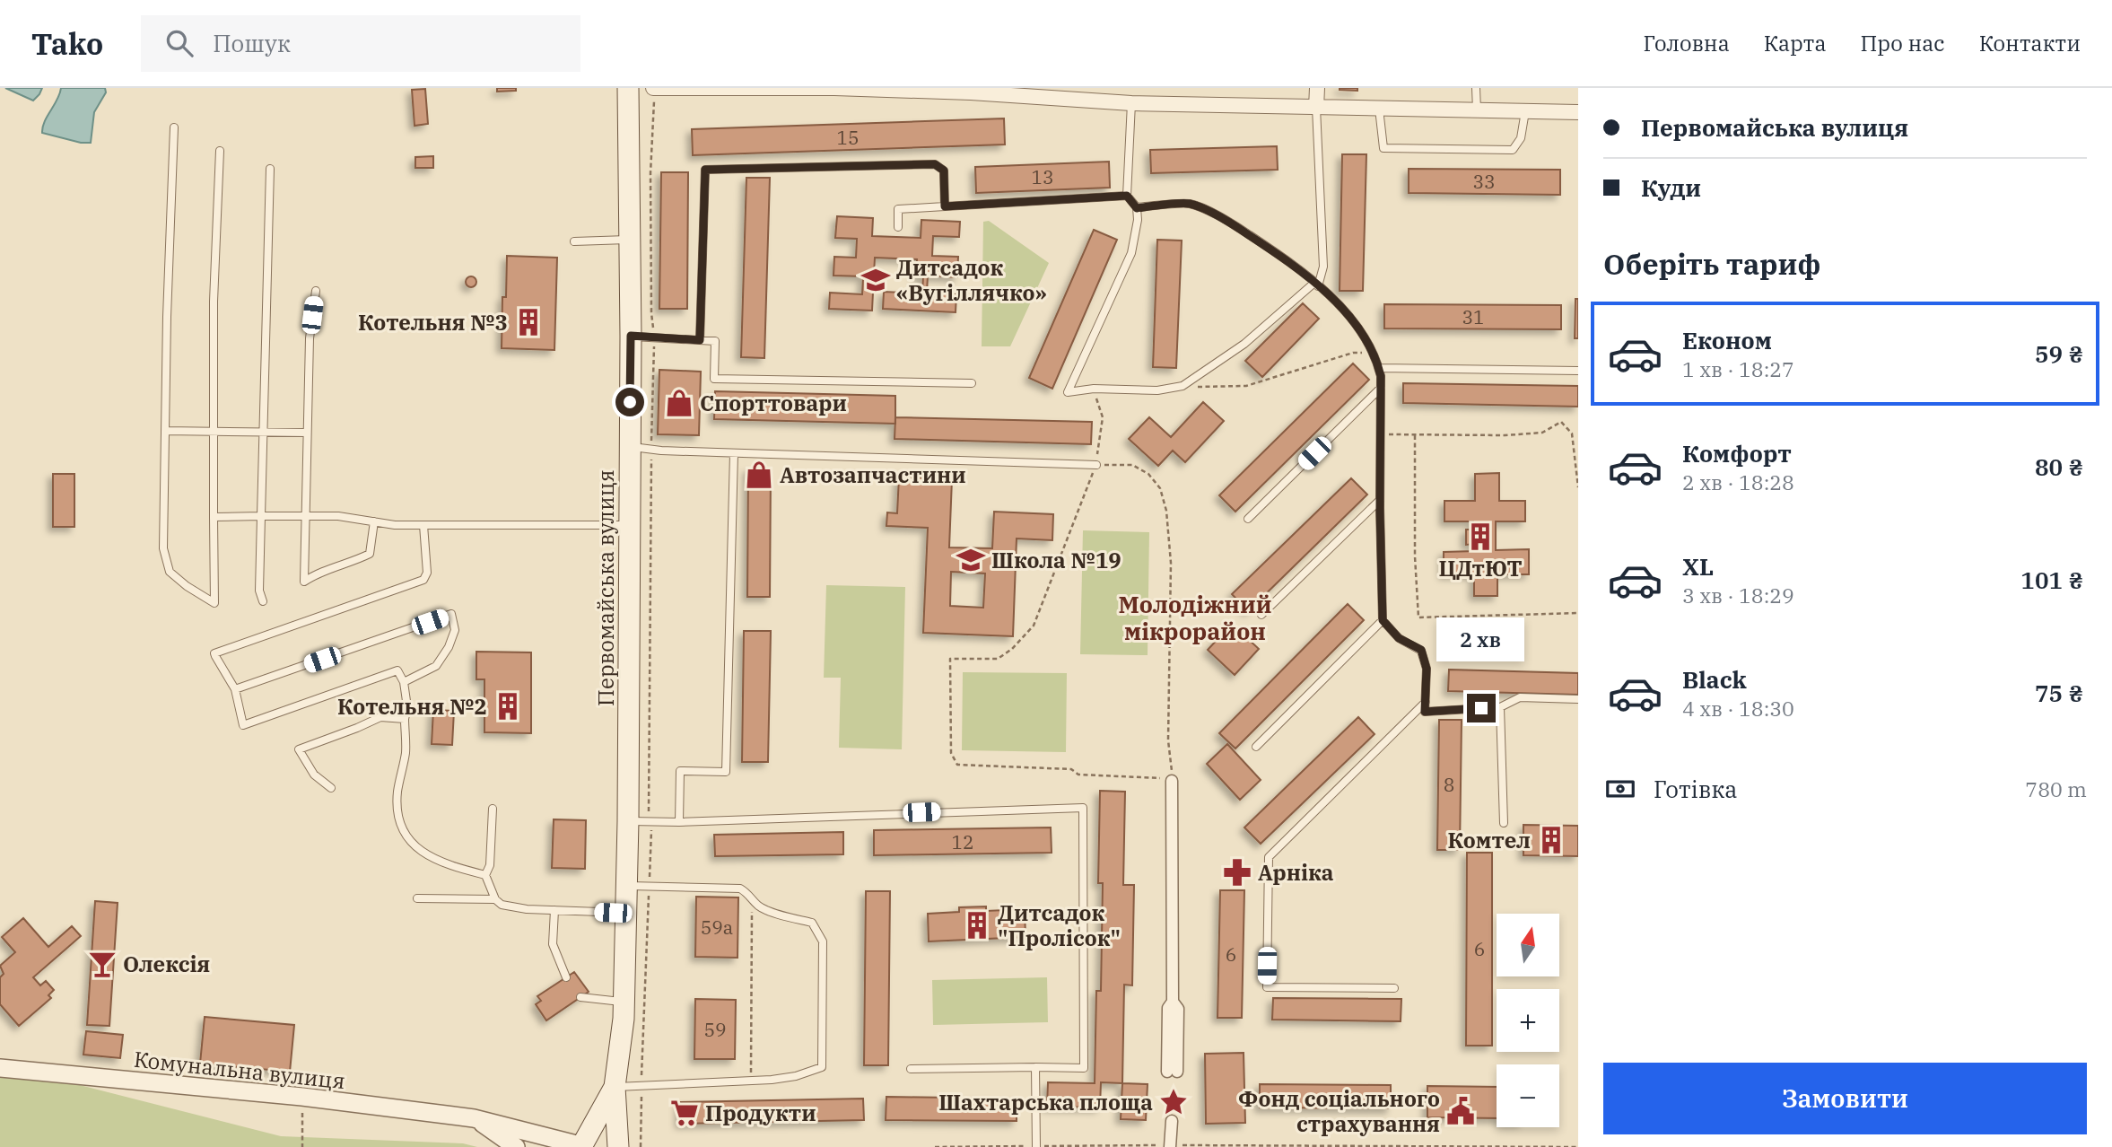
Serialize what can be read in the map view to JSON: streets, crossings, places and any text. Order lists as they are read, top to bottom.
{
  "streets": {
    "main road": ["Первомайська вулиця"],
    "street": ["Комунальна вулиця"]
  },
  "crossings": [
    ["Первомайська вулиця", "Комунальна вулиця"]
  ],
  "districts": ["Молодіжний мікрорайон"],
  "places": {
    "school or university": ["Дитсадок «Вугіллячко»", "Школа №19"],
    "building": [
      "Котельня №3",
      "ЦДтЮТ",
      "Котельня №2",
      "Комтел",
      "Дитсадок \"Пролісок\""
    ],
    "shop": ["Спорттовари", "Автозапчастини"],
    "pharmacy": ["Арніка"],
    "bar": ["Олексія"],
    "place": ["Шахтарська площа"],
    "public building": ["Фонд соціального страхування"],
    "supermarket": ["Продукти"]
  },
  "house_numbers": [
    "15",
    "13",
    "33",
    "31",
    "8",
    "12",
    "59а",
    "6",
    "6",
    "59"
  ],
  "north": "top",
  "page": {
    "header": "Tako",
    "search": "Пошук",
    "nav": [
      "Головна",
      "Карта",
      "Про нас",
      "Контакти"
    ],
    "banner": ["Первомайська вулиця", "Куди"],
    "heading": "Оберіть тариф",
    "list": [
      {
        "name": "Економ",
        "note": "1 хв · 18:27",
        "value": "59 ₴"
      },
      {
        "name": "Комфорт",
        "note": "2 хв · 18:28",
        "value": "80 ₴"
      },
      {
        "name": "XL",
        "note": "3 хв · 18:29",
        "value": "101 ₴"
      },
      {
        "name": "Black",
        "note": "4 хв · 18:30",
        "value": "75 ₴"
      }
    ],
    "bubble": "2 хв",
    "pay": ["Готівка", "780 m"],
    "map_buttons": ["+", "−"],
    "buttons": "Замовити"
  }
}
